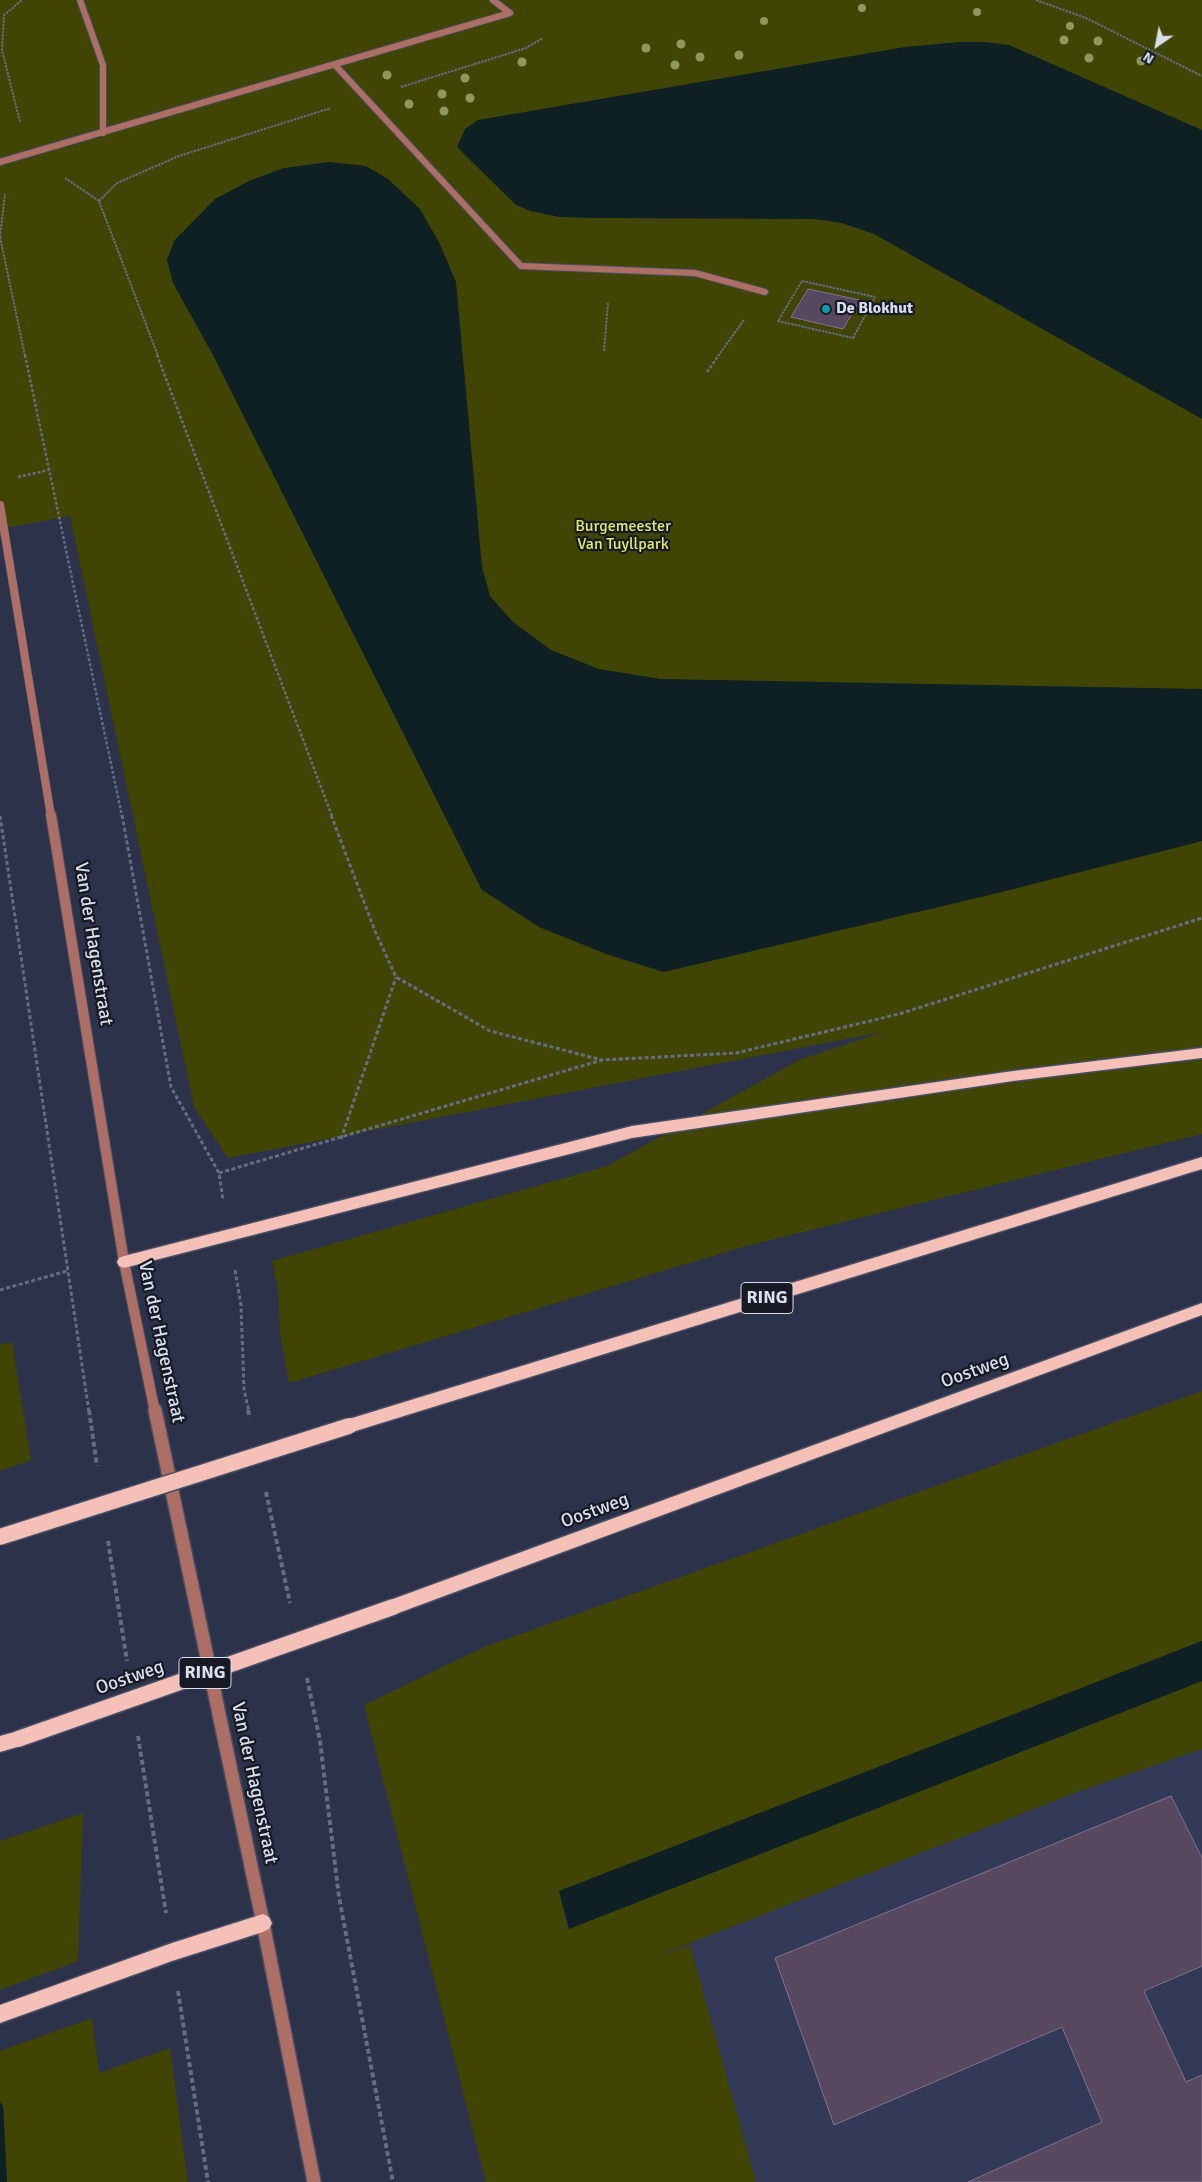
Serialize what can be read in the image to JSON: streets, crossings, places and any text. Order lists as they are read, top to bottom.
{
  "streets": {
    "main road": ["RING", "Oostweg"],
    "street": ["Van der Hagenstraat"]
  },
  "parks": ["Burgemeester Van Tuyllpark"],
  "places": ["De Blokhut"],
  "north": "bottom left"
}
